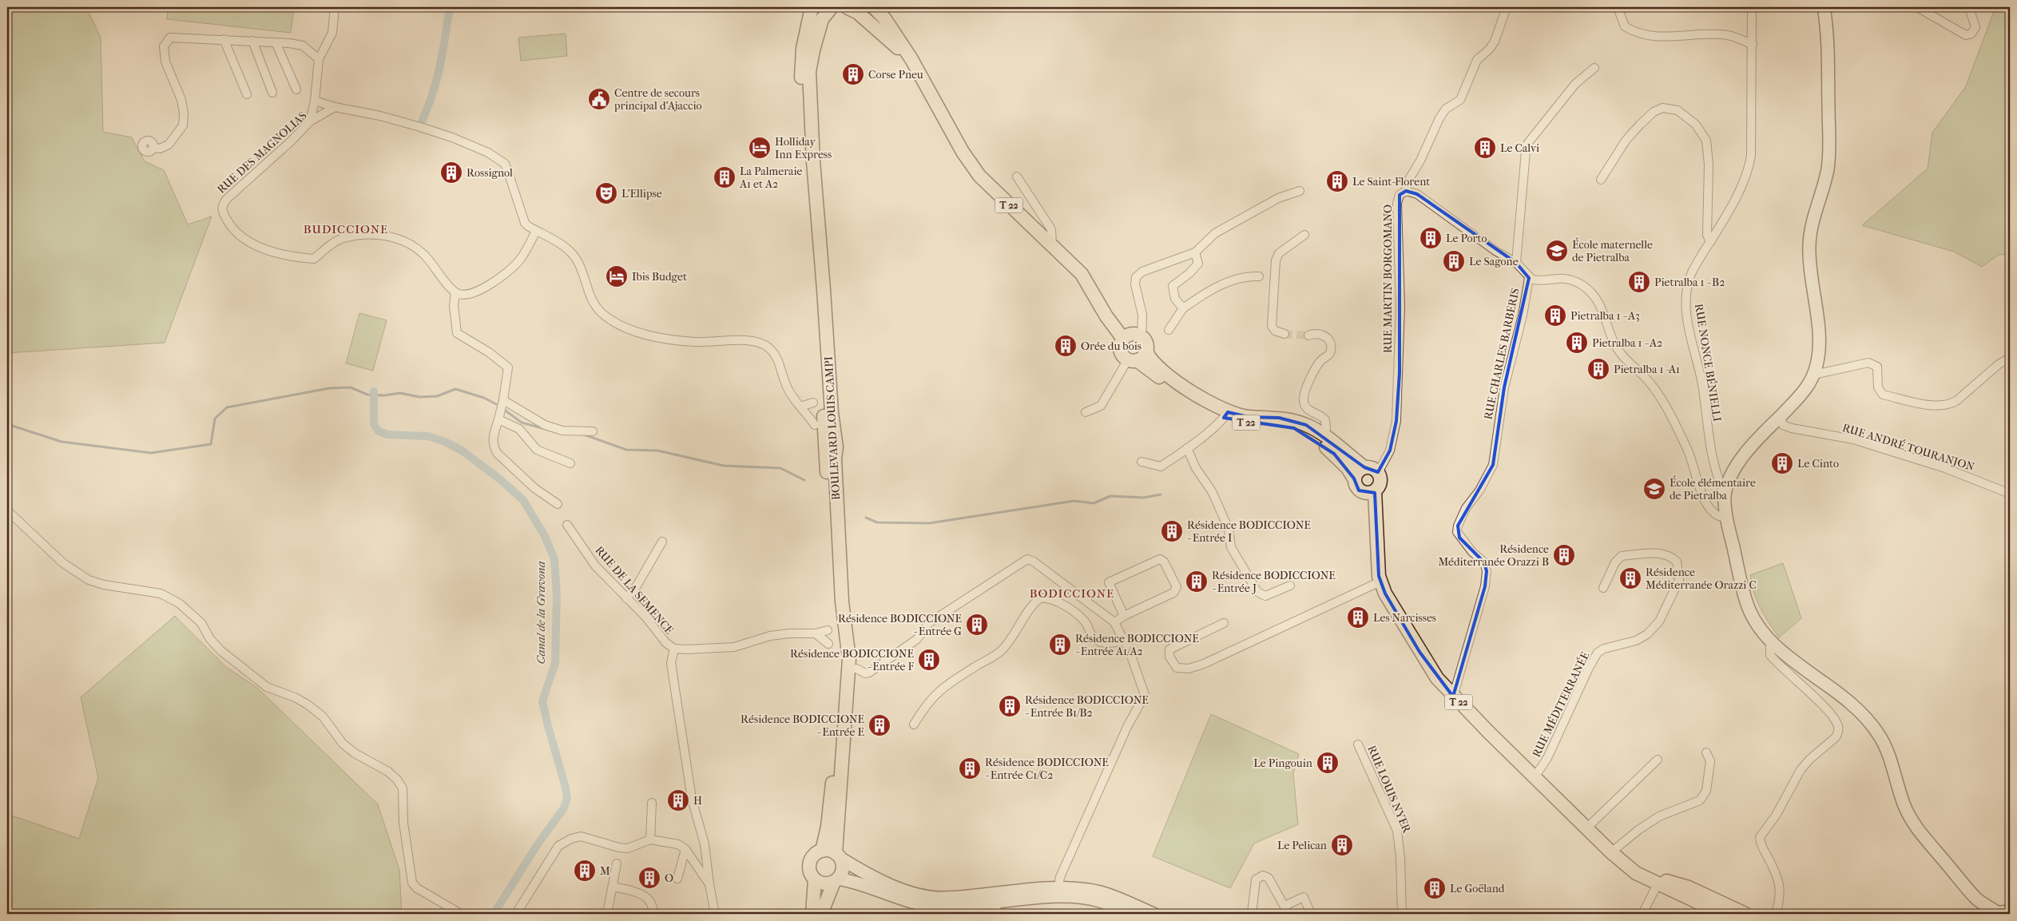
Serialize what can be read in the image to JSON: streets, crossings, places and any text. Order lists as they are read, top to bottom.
{
  "streets": {
    "main road": ["T 22", "BOULEVARD LOUIS CAMPI"],
    "street": [
      "RUE DES MAGNOLIAS",
      "RUE MARTIN BORGOMANO",
      "RUE CHARLES BARBERIS",
      "RUE NONCE BÉNIELLI",
      "RUE ANDRÉ TOURANJON",
      "RUE DE LA SEMENCE",
      "RUE MÉDITERRANÉE",
      "RUE LOUIS NYER"
    ]
  },
  "crossings": [
    ["T 22", "RUE MARTIN BORGOMANO"],
    ["T 22", "RUE CHARLES BARBERIS"],
    ["T 22", "RUE MÉDITERRANÉE"]
  ],
  "districts": ["BUDICCIONE", "BODICCIONE"],
  "water": ["Canal de la Gravona"],
  "places": {
    "building": [
      "Corse Pneu",
      "Le Calvi",
      "Rossignol",
      "La Palmeraie A1 et A2",
      "Le Saint-Florent",
      "Le Porto",
      "Le Sagone",
      "Pietralba 1 - B2",
      "Pietralba 1 - A3",
      "Pietralba 1 - A2",
      "Orée du bois",
      "Pietralba 1 -A1",
      "Le Cinto",
      "Résidence BODICCIONE - Entrée I",
      "Résidence Méditerranée Orazzi B",
      "Résidence Méditerranée Orazzi C",
      "Résidence BODICCIONE - Entrée J",
      "Les Narcisses",
      "Résidence BODICCIONE - Entrée G",
      "Résidence BODICCIONE - Entrée A1/A2",
      "Résidence BODICCIONE - Entrée F",
      "Résidence BODICCIONE - Entrée B1/B2",
      "Résidence BODICCIONE - Entrée E",
      "Le Pingouin",
      "Résidence BODICCIONE - Entrée C1/C2",
      "H",
      "Le Pelican",
      "M",
      "O",
      "Le Goëland"
    ],
    "public building": ["Centre de secours principal d'Ajaccio"],
    "hotel": ["Holliday Inn Express", "Ibis Budget"],
    "theatre": ["L'Ellipse"],
    "school or university": ["École maternelle de Pietralba", "École élémentaire de Pietralba"]
  }
}
